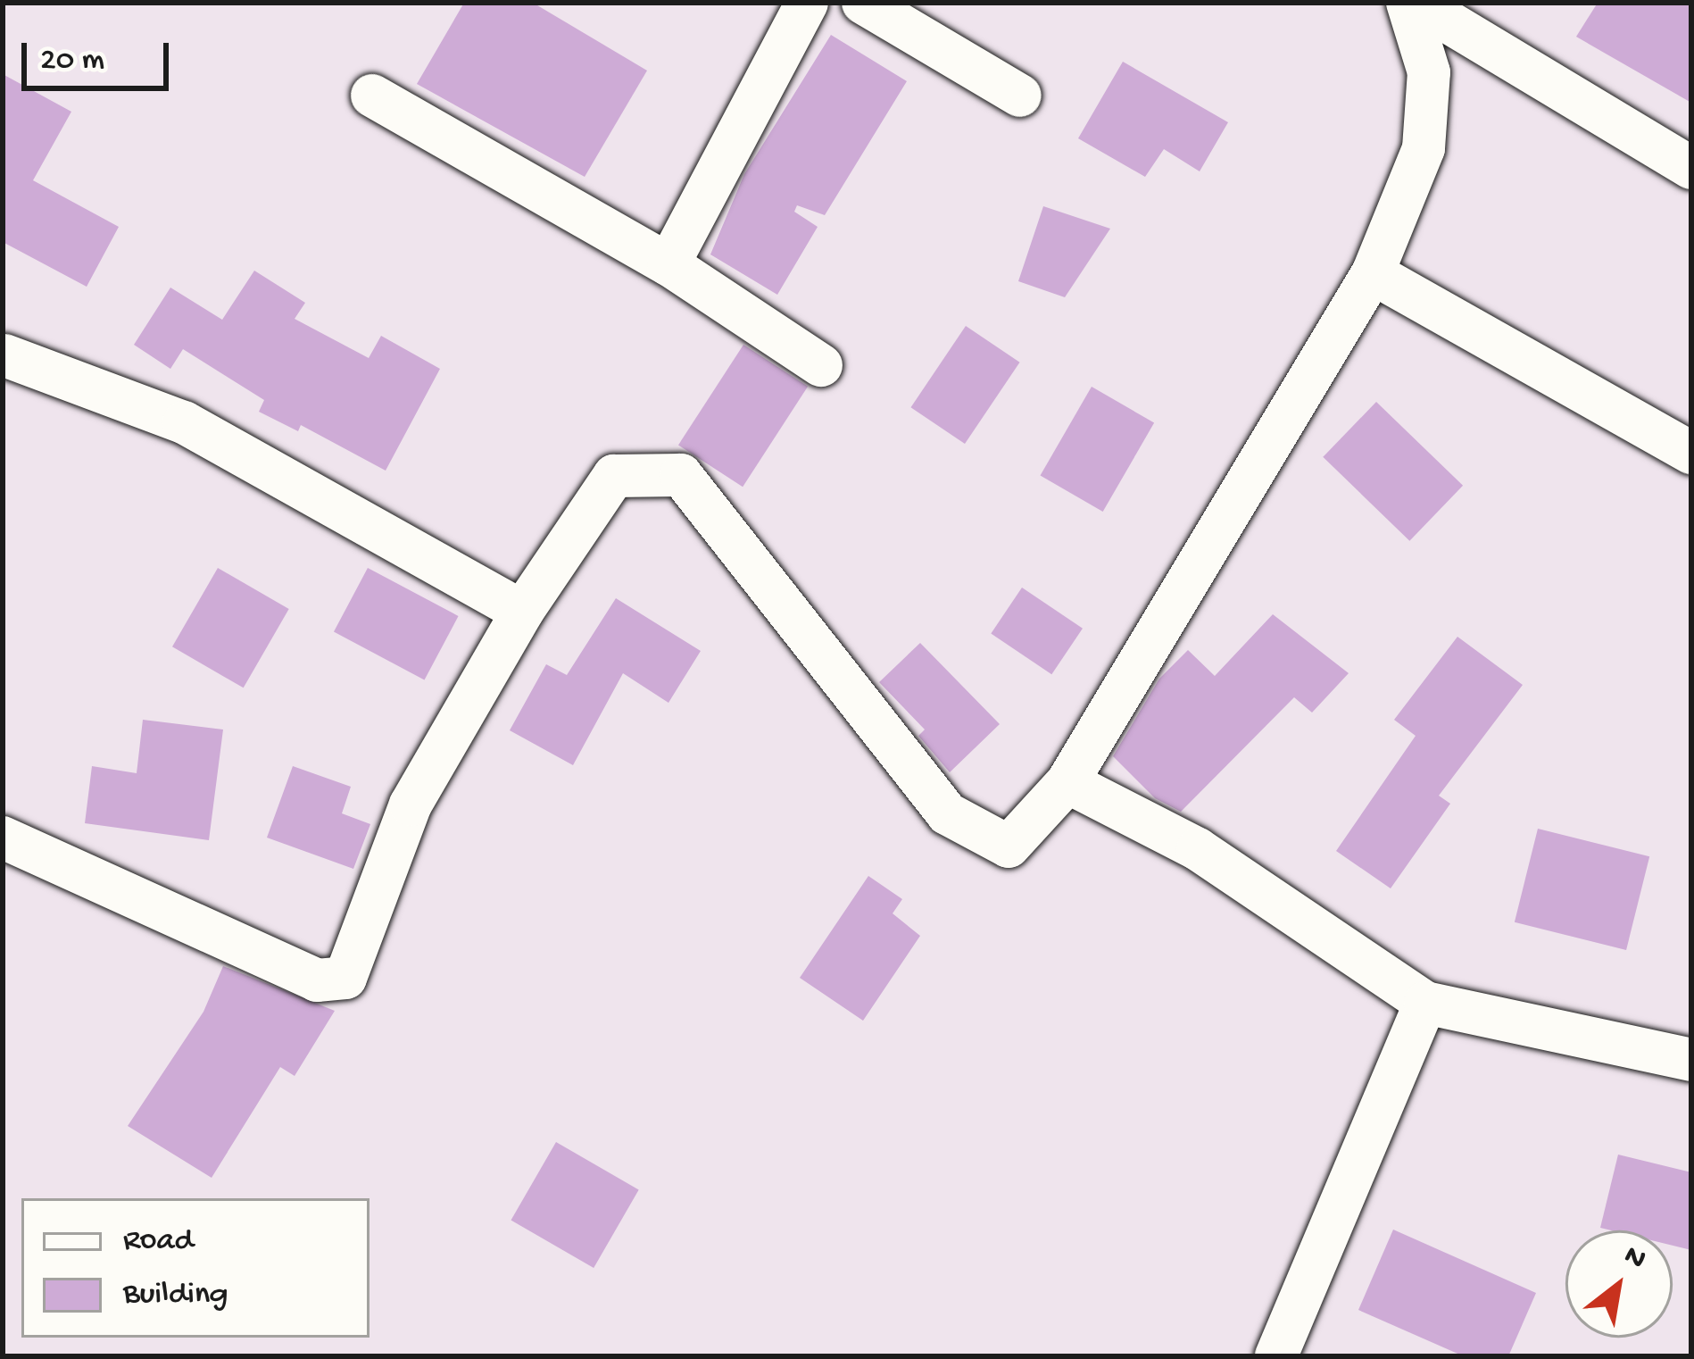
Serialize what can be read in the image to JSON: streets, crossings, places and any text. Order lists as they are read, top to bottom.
{
  "legend": ["Road", "Building"],
  "scale_bar": "20 m",
  "north": "top right"
}
